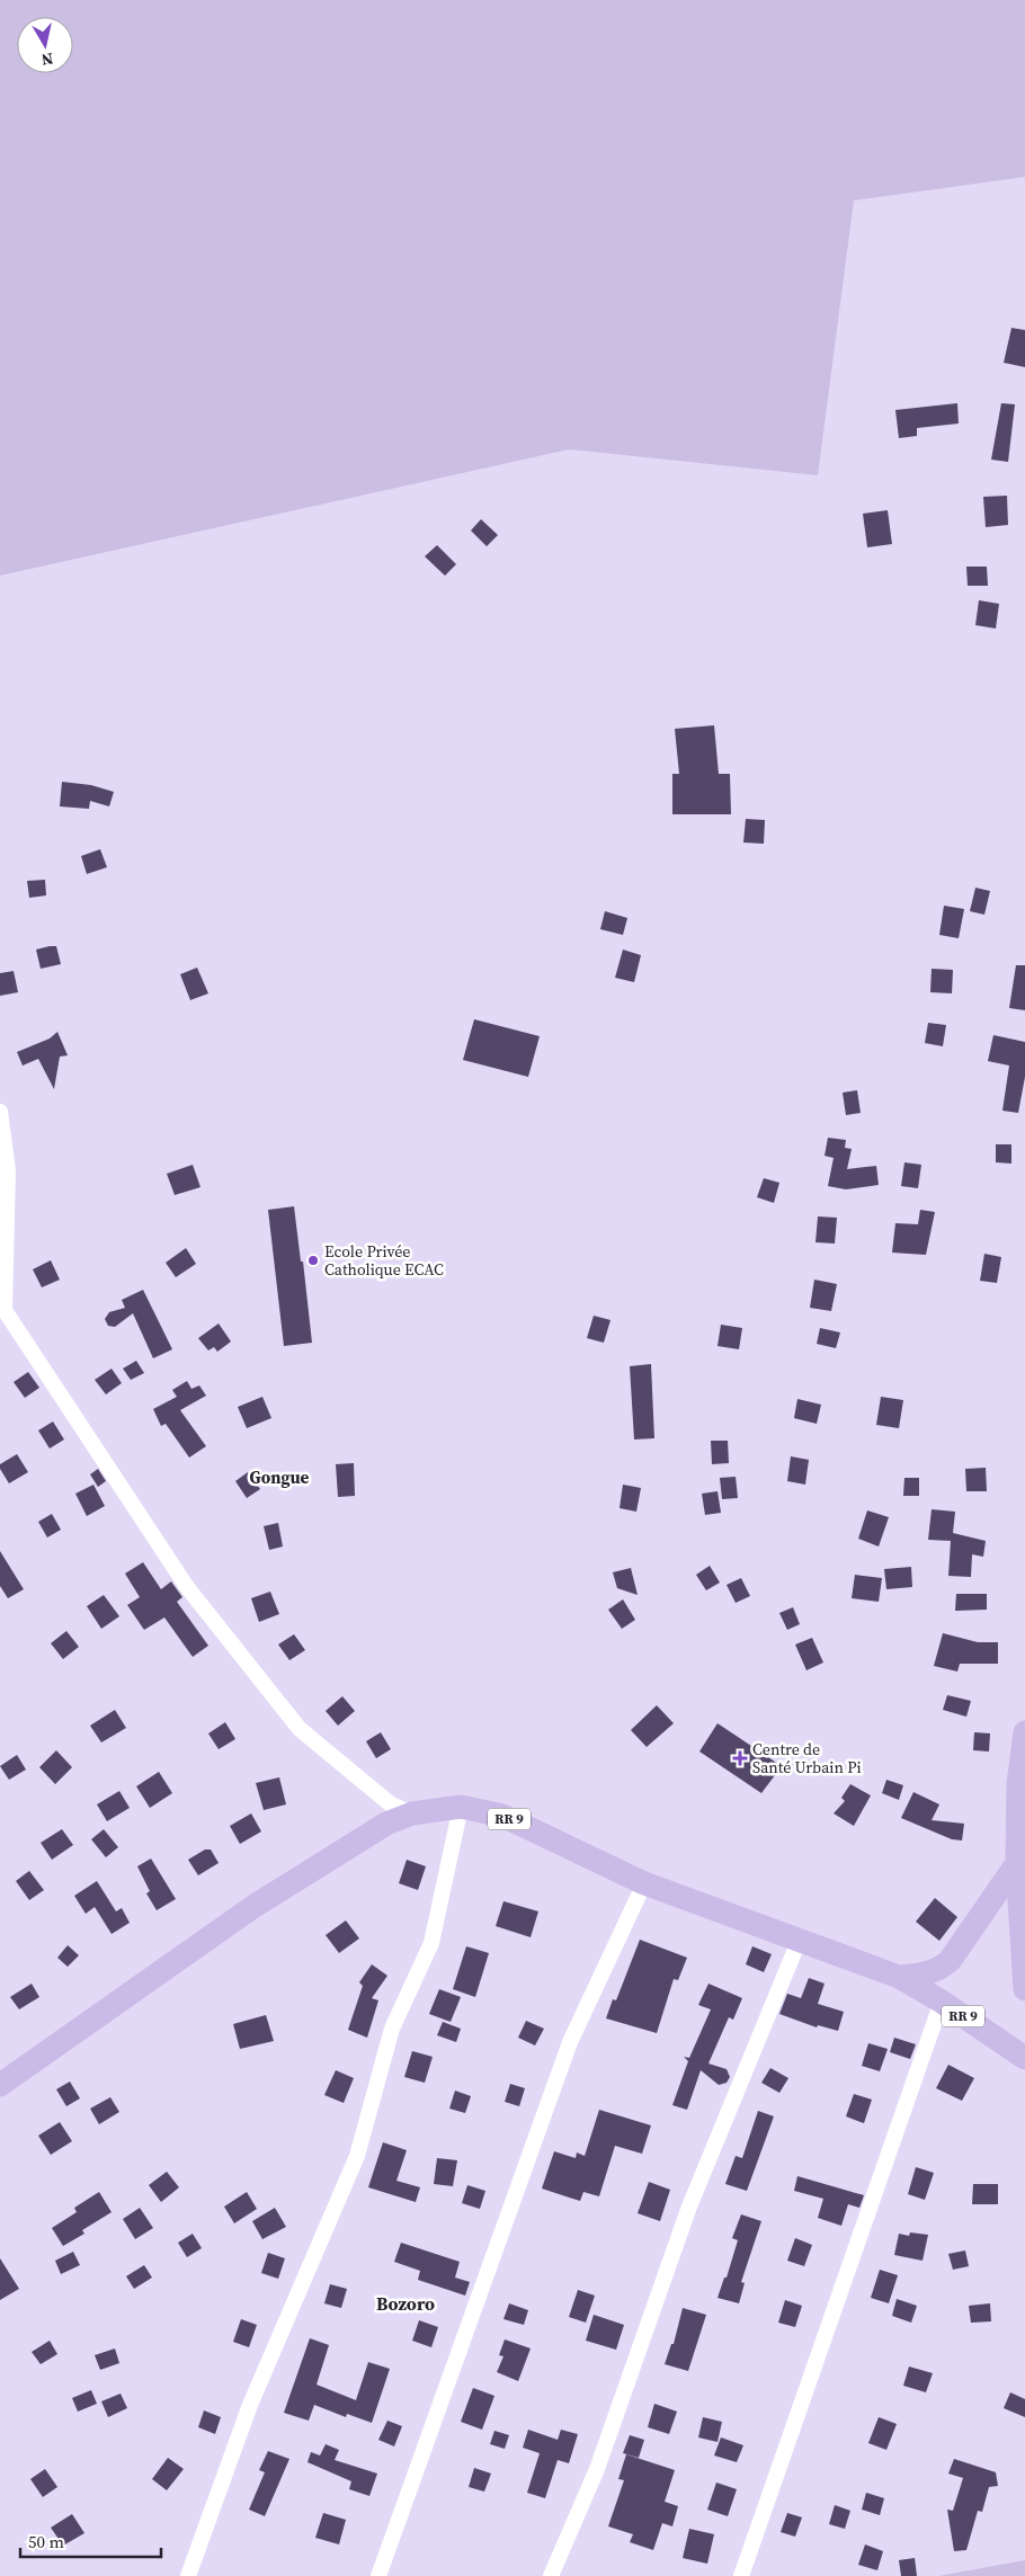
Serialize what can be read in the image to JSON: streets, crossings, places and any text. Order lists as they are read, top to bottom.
{
  "streets": {
    "main road": ["RR 9"]
  },
  "districts": ["Gongue", "Bozoro"],
  "places": {
    "other": ["Ecole Privée Catholique ECAC"],
    "health": ["Centre de Santé Urbain Pi"]
  },
  "scale_bar": "50 m",
  "north": "bottom"
}
